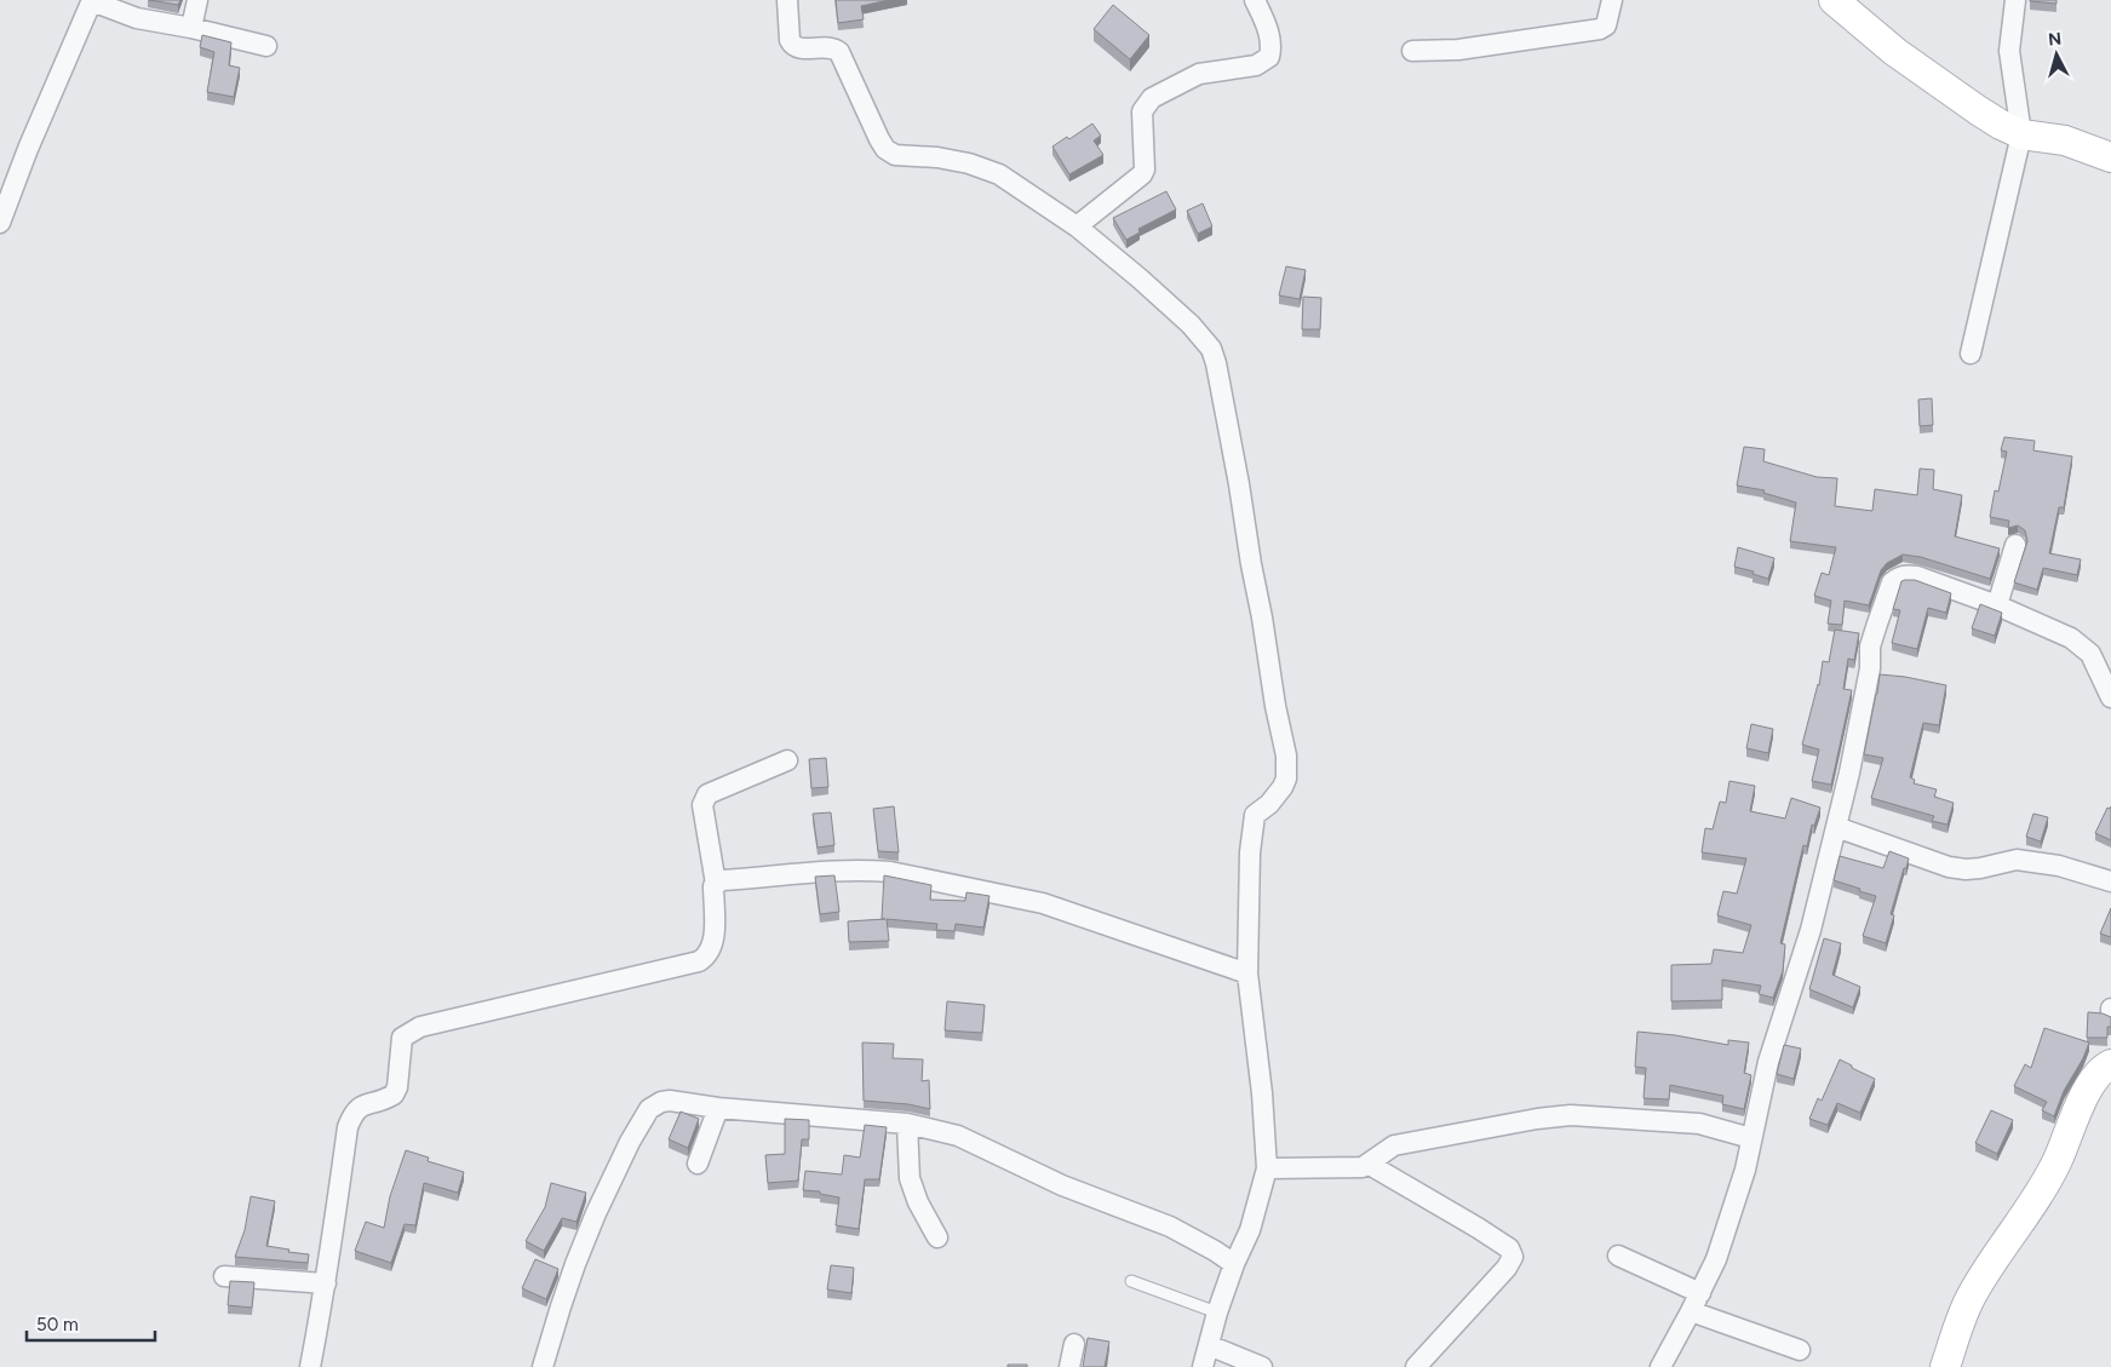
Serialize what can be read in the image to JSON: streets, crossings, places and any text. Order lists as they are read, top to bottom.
{
  "scale_bar": "50 m",
  "north": "top"
}
